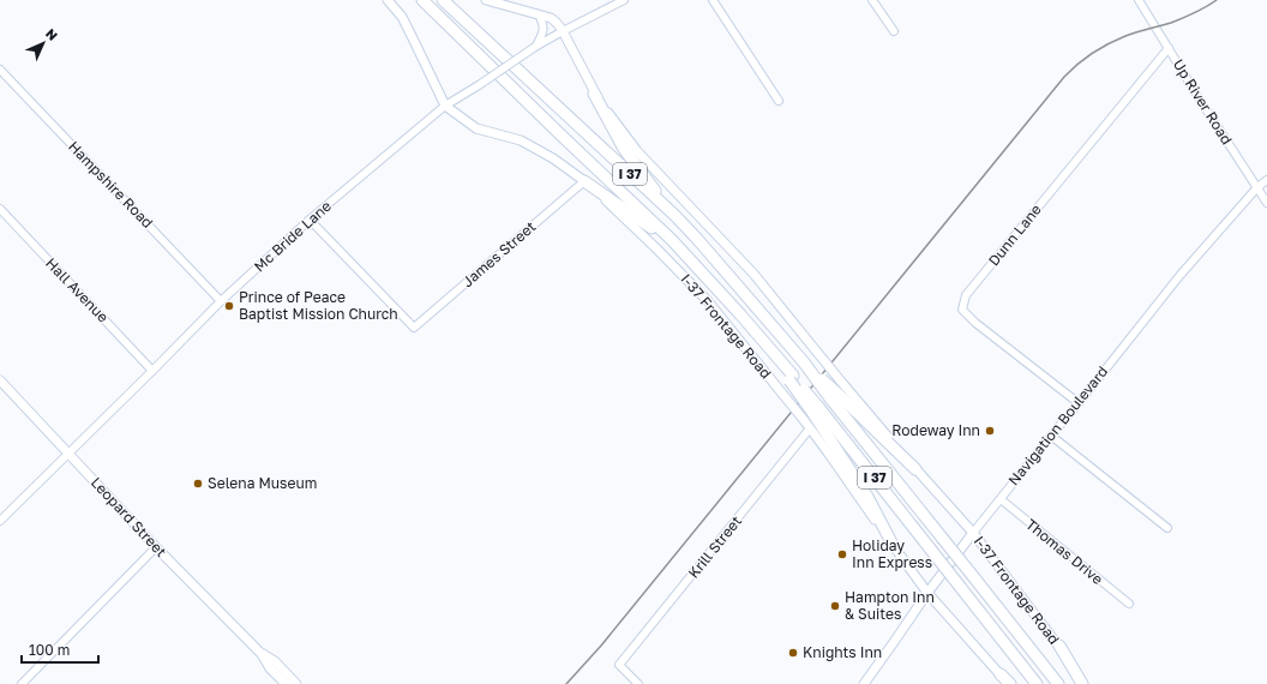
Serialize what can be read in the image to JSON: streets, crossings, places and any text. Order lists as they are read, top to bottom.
{
  "streets": {
    "highway": ["I 37"],
    "main road": ["I-37 Frontage Road", "Navigation Boulevard", "Leopard Street"],
    "street": [
      "Up River Road",
      "Hampshire Road",
      "Dunn Lane",
      "Mc Bride Lane",
      "James Street",
      "Hall Avenue",
      "Krill Street",
      "Thomas Drive"
    ]
  },
  "crossings": [
    ["Up River Road", "Dunn Lane"],
    ["Up River Road", "Navigation Boulevard"],
    ["Hampshire Road", "Mc Bride Lane"],
    ["Dunn Lane", "Navigation Boulevard"],
    ["Mc Bride Lane", "James Street"],
    ["Mc Bride Lane", "Hall Avenue"],
    ["Mc Bride Lane", "I-37 Frontage Road"],
    ["Mc Bride Lane", "Leopard Street"],
    ["James Street", "I-37 Frontage Road"],
    ["I-37 Frontage Road", "Navigation Boulevard"],
    ["I-37 Frontage Road", "Krill Street"],
    ["Navigation Boulevard", "Thomas Drive"]
  ],
  "places": [
    "Prince of Peace Baptist Mission Church",
    "Rodeway Inn",
    "Selena Museum",
    "Holiday Inn Express",
    "Hampton Inn & Suites",
    "Knights Inn"
  ],
  "scale_bar": "100 m",
  "north": "top right"
}
